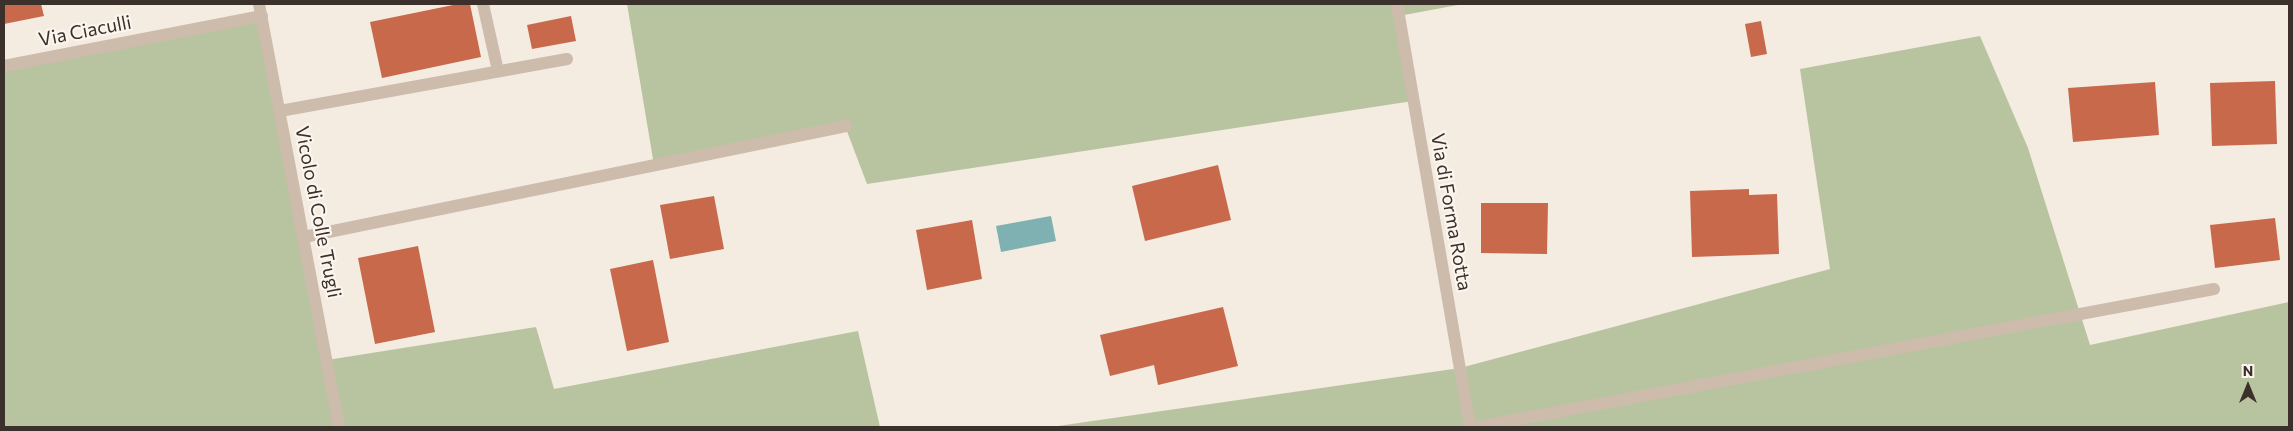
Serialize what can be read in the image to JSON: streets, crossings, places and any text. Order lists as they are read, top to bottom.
{
  "streets": {
    "street": ["Via Ciaculli", "Vicolo di Colle Trugli", "Via di Forma Rotta"]
  },
  "crossings": [
    ["Via Ciaculli", "Vicolo di Colle Trugli"]
  ],
  "north": "top"
}
